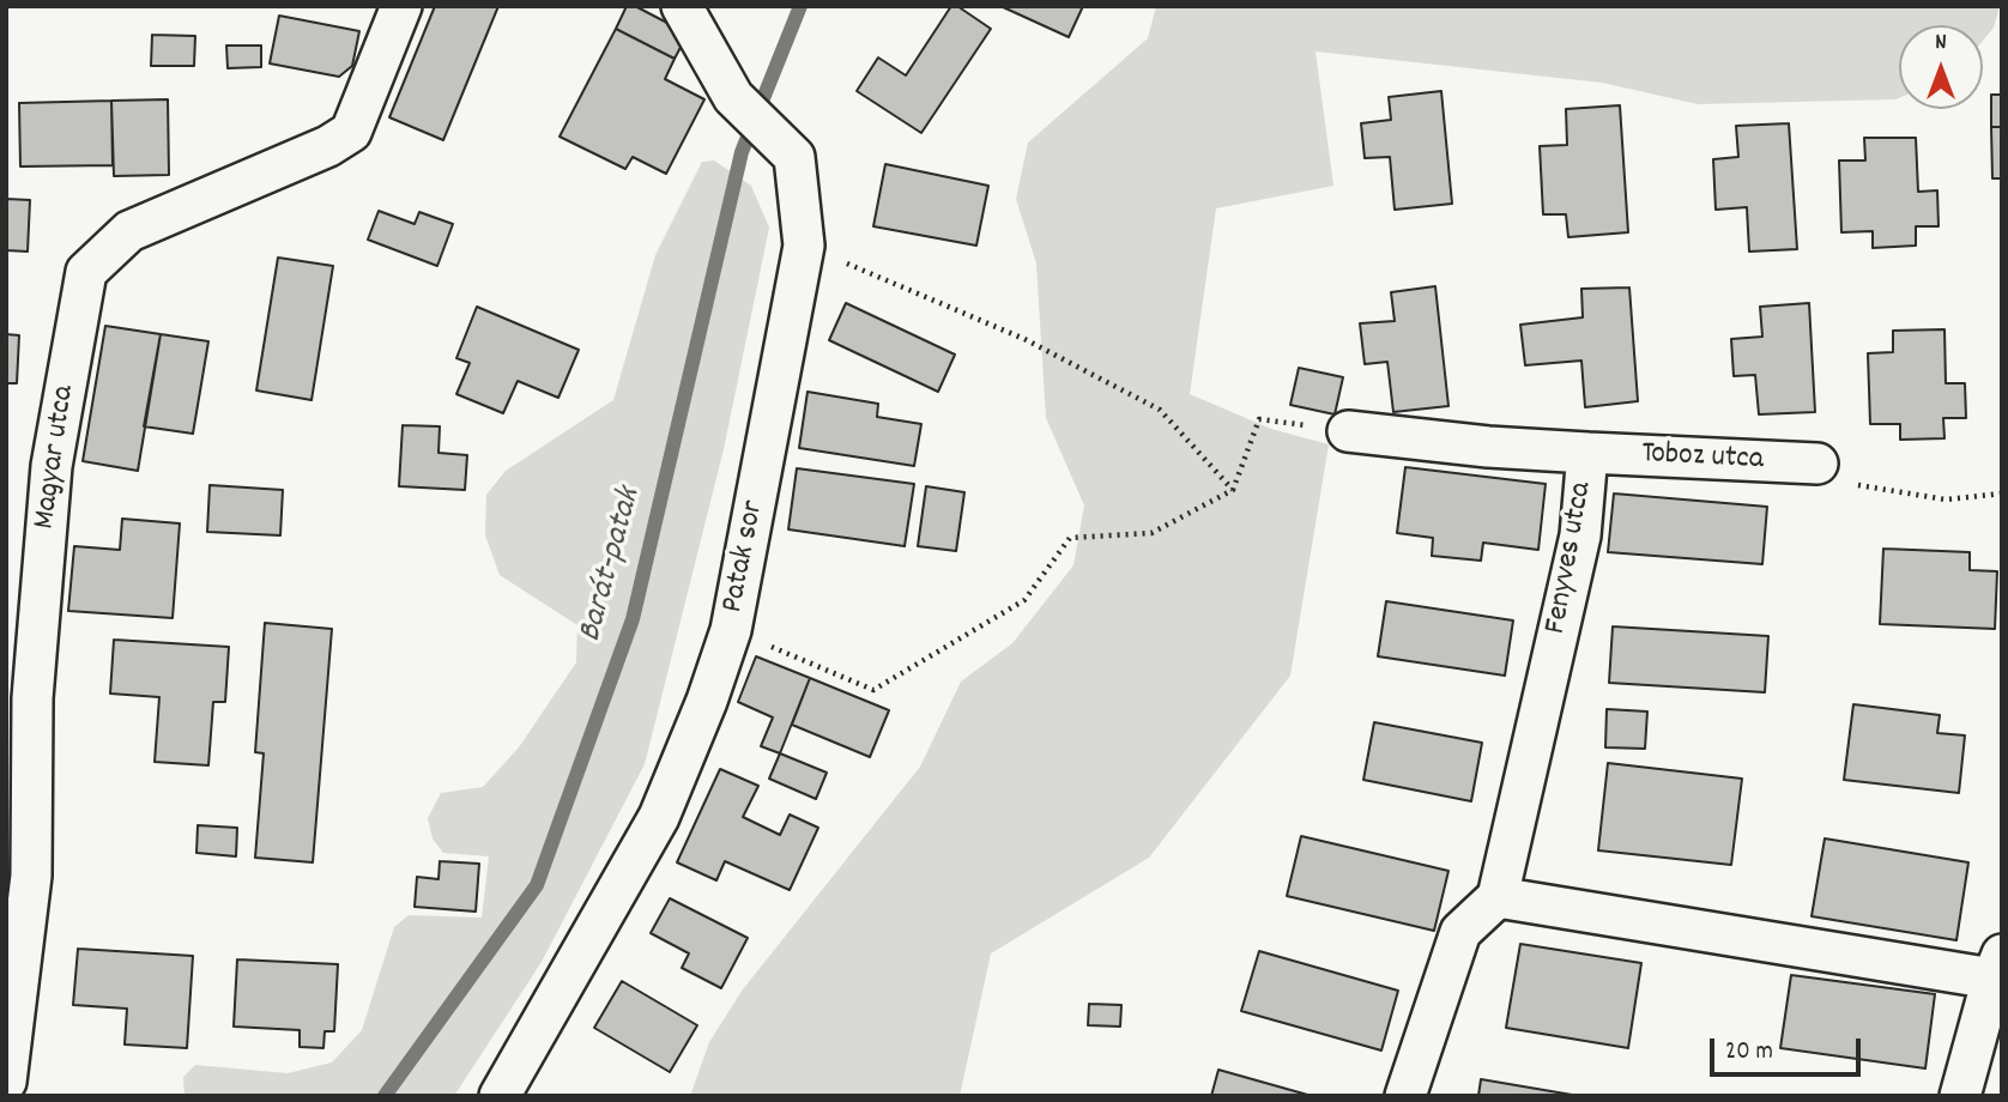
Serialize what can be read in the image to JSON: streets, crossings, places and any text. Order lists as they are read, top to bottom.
{
  "streets": {
    "street": [
      "Magyar utca",
      "Toboz utca",
      "Patak sor",
      "Fenyves utca"
    ]
  },
  "crossings": [
    ["Toboz utca", "Fenyves utca"]
  ],
  "water": ["Barát-patak"],
  "scale_bar": "20 m",
  "north": "top"
}
